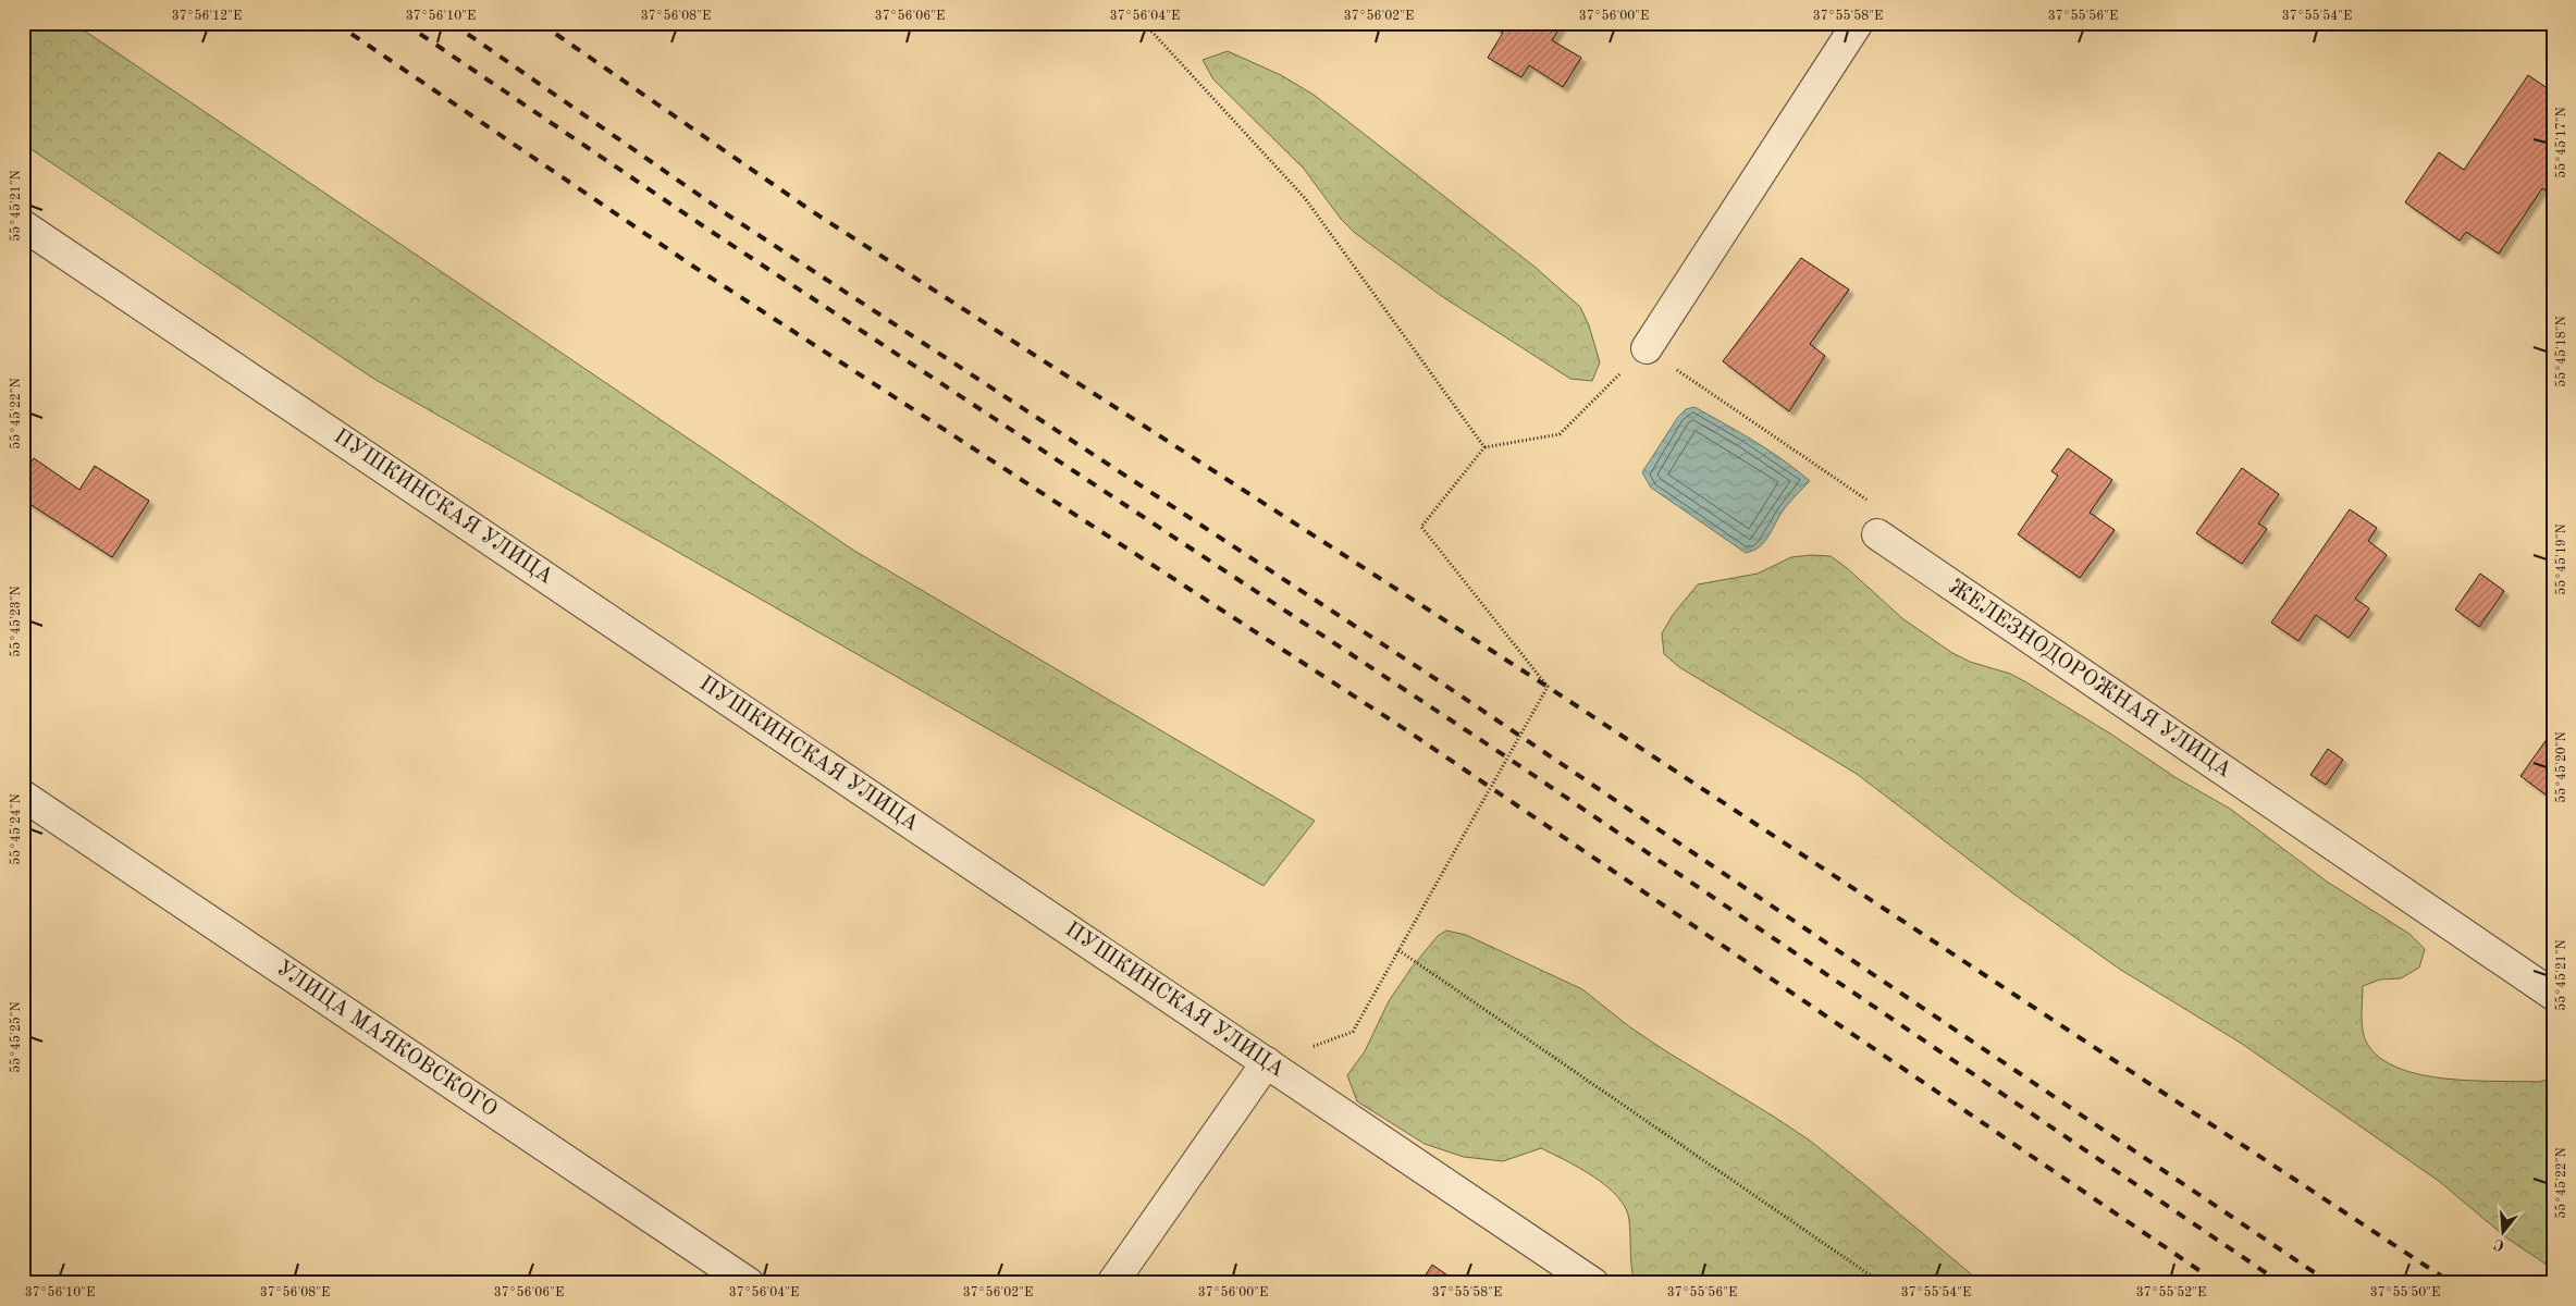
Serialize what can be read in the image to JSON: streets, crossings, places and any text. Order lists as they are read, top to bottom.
{
  "streets": {
    "street": ["ПУШКИНСКАЯ УЛИЦА", "ЖЕЛЕЗНОДОРОЖНАЯ УЛИЦА", "УЛИЦА МАЯКОВСКОГО"]
  },
  "north": "bottom",
  "coordinates": [
    "37°56'12\"E",
    "37°56'10\"E",
    "37°56'08\"E",
    "37°56'06\"E",
    "37°56'04\"E",
    "37°56'02\"E",
    "37°56'00\"E",
    "37°55'58\"E",
    "37°55'56\"E",
    "37°55'54\"E",
    "55°45'17\"N",
    "55°45'21\"N",
    "55°45'18\"N",
    "55°45'22\"N",
    "55°45'19\"N",
    "55°45'23\"N",
    "55°45'20\"N",
    "55°45'24\"N",
    "55°45'25\"N",
    "37°55'52\"E",
    "37°55'50\"E"
  ]
}
